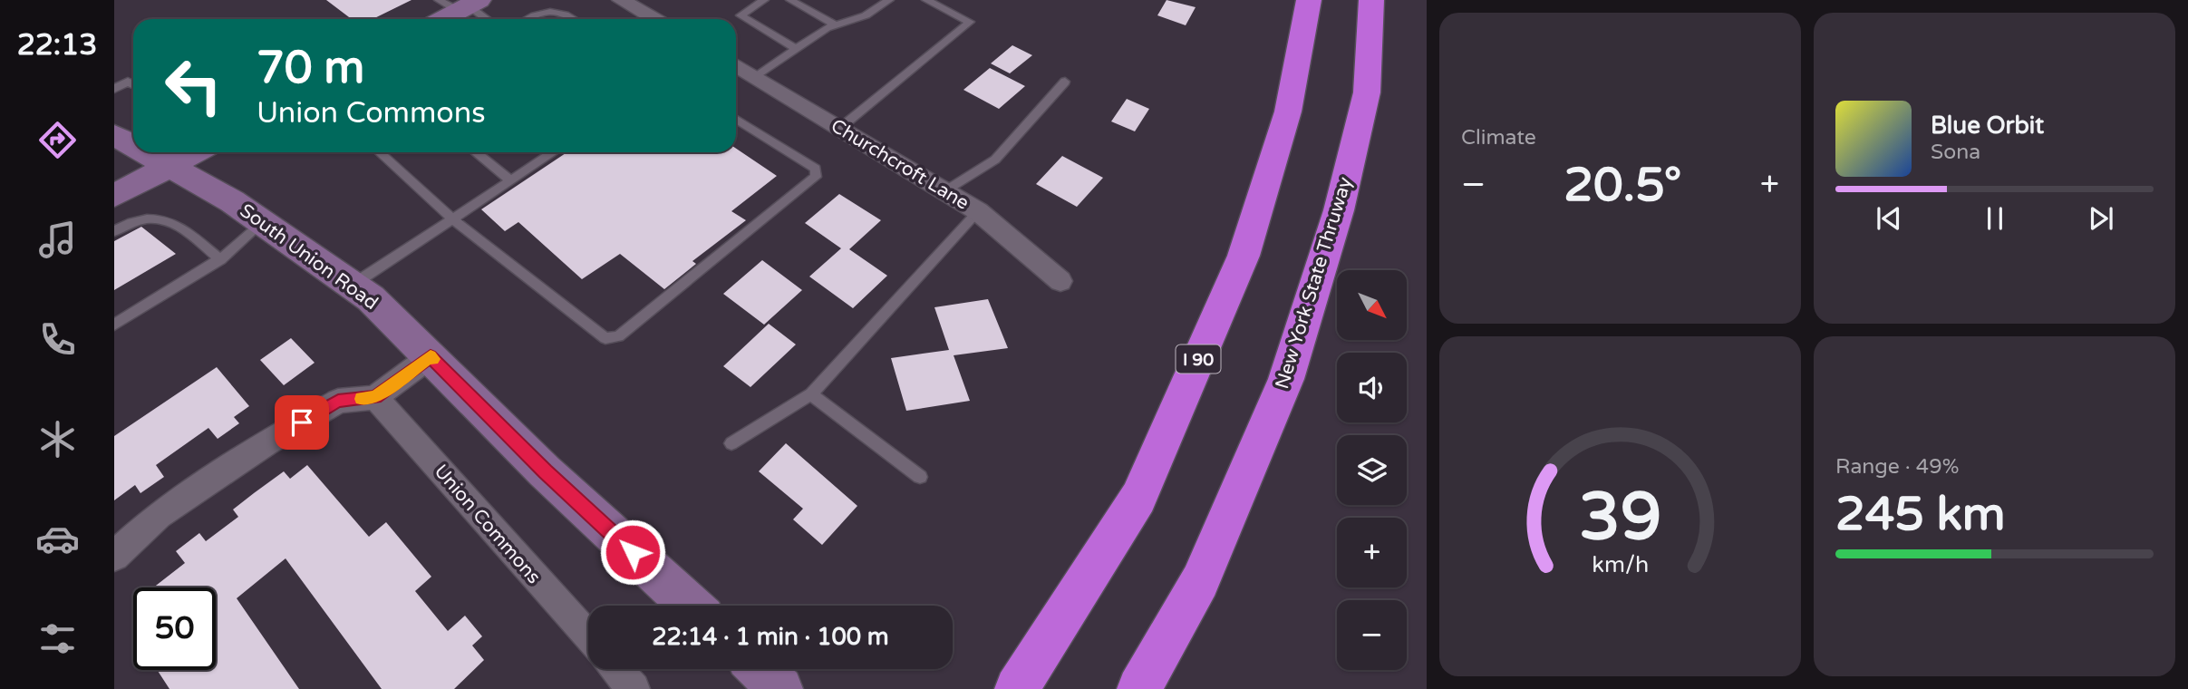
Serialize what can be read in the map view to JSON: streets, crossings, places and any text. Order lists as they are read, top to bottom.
{
  "streets": {
    "highway": ["New York State Thruway", "I 90"],
    "main road": ["South Union Road"],
    "street": ["Churchcroft Lane", "Union Commons"]
  },
  "north": "bottom right",
  "page": {
    "tabs": "22:13",
    "tile": [
      "Climate",
      ["Range · 49%", "245 km"]
    ],
    "turn": ["70 m", "Union Commons"],
    "song": ["Blue Orbit", "Sona"],
    "heat": ["−", "20.5°", "+"],
    "map_buttons": ["+", "−"],
    "limit": "50",
    "trip": "22:14 · 1 min · 100 m",
    "gauge": ["39", "km/h"]
  }
}
